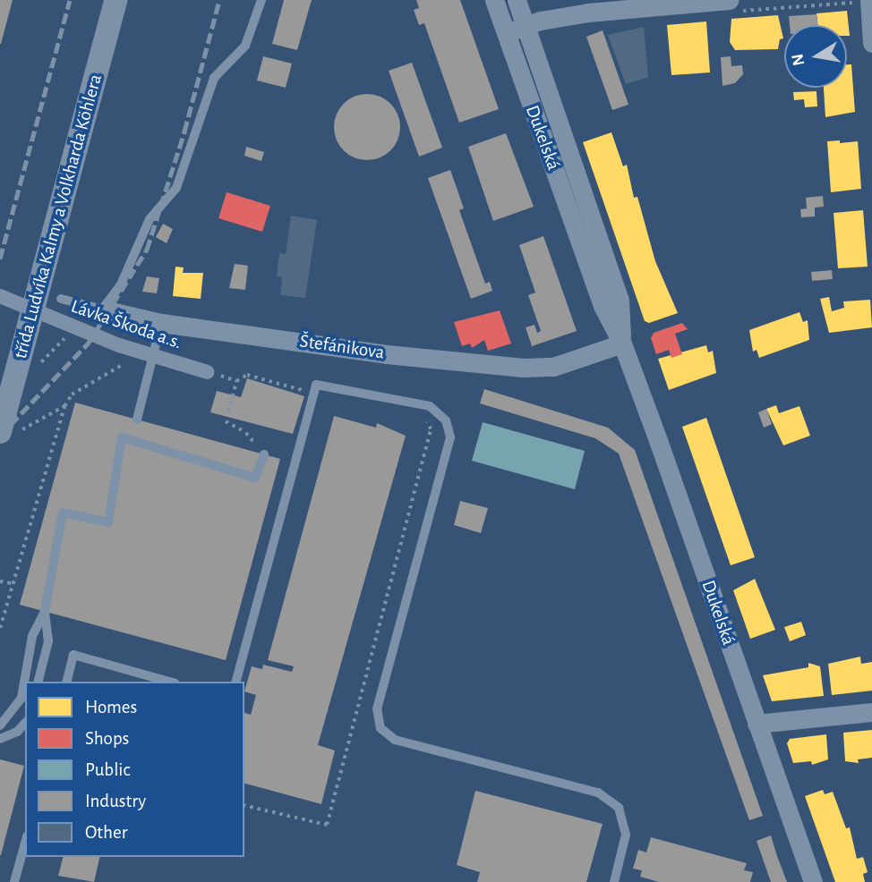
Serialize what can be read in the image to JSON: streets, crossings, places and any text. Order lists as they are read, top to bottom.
{
  "streets": {
    "street": [
      "Dukelská",
      "třída Ludvíka Kalmy a Volkharda Köhlera",
      "Lávka Škoda a.s.",
      "Štefánikova"
    ]
  },
  "crossings": [
    ["Dukelská", "Štefánikova"]
  ],
  "legend": [
    "Homes",
    "Shops",
    "Public",
    "Industry",
    "Other"
  ],
  "north": "left"
}
